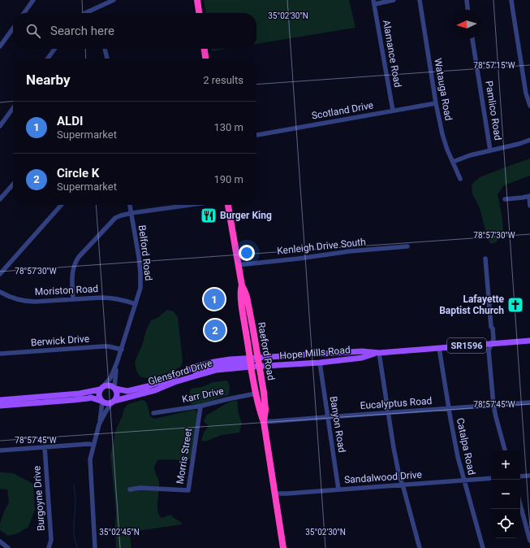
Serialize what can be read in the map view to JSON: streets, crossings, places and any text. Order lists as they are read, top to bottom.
{
  "streets": {
    "highway": ["Raeford Road"],
    "main road": ["SR1596", "Hope Mills Road", "Glensford Drive"],
    "street": [
      "Alamance Road",
      "Watauga Road",
      "Scotland Drive",
      "Pamlico Road",
      "Kenleigh Drive South",
      "Belford Road",
      "Moriston Road",
      "Berwick Drive",
      "Karr Drive",
      "Eucalyptus Road",
      "Banyon Road",
      "Catalpa Road",
      "Morris Street",
      "Sandalwood Drive",
      "Burgoyne Drive"
    ]
  },
  "crossings": [
    ["Alamance Road", "Scotland Drive"],
    ["Watauga Road", "Scotland Drive"],
    ["Kenleigh Drive South", "Raeford Road"],
    ["Belford Road", "Moriston Road"],
    ["Belford Road", "Berwick Drive"],
    ["Belford Road", "Glensford Drive"],
    ["Raeford Road", "Hope Mills Road"],
    ["Raeford Road", "Glensford Drive"],
    ["Raeford Road", "Karr Drive"],
    ["Raeford Road", "Eucalyptus Road"],
    ["Raeford Road", "Sandalwood Drive"],
    ["Hope Mills Road", "Glensford Drive"],
    ["Hope Mills Road", "Banyon Road"],
    ["Hope Mills Road", "Catalpa Road"],
    ["Karr Drive", "Morris Street"],
    ["Eucalyptus Road", "Banyon Road"],
    ["Eucalyptus Road", "Catalpa Road"],
    ["Banyon Road", "Sandalwood Drive"],
    ["Catalpa Road", "Sandalwood Drive"]
  ],
  "places": {
    "restaurant": ["Burger King"],
    "church": ["Lafayette Baptist Church"]
  },
  "north": "left",
  "page": {
    "search": "Search here",
    "heading": ["Nearby", "2 results"],
    "list": [
      {
        "mark": "1",
        "name": "ALDI",
        "note": "Supermarket",
        "value": "130 m"
      },
      {
        "mark": "2",
        "name": "Circle K",
        "note": "Supermarket",
        "value": "190 m"
      }
    ],
    "pins": ["1", "2"],
    "map_buttons": ["+", "−"]
  },
  "coordinates": [
    "35°02'30\"N",
    "78°57'15\"W",
    "78°57'30\"W",
    "78°57'45\"W",
    "35°02'45\"N"
  ]
}
